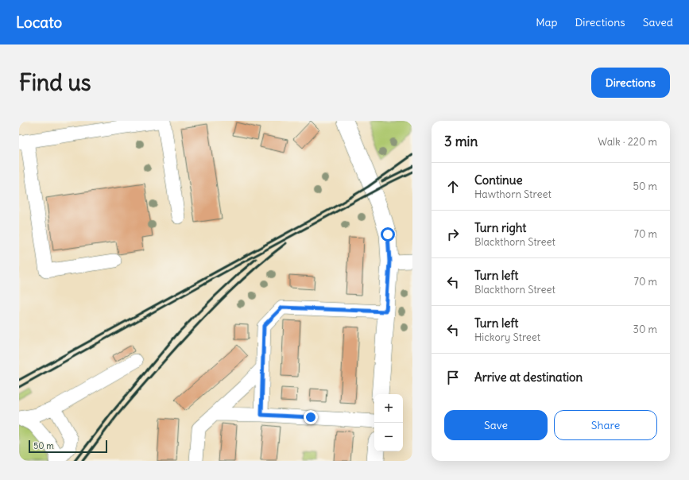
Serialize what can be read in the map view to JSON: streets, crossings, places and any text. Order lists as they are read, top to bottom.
{
  "scale_bar": "50 m",
  "page": {
    "header": "Locato",
    "nav": ["Map", "Directions", "Saved"],
    "buttons": [
      "Directions",
      ["Save", "Share"]
    ],
    "title": "Find us",
    "heading": ["3 min", "Walk · 220 m"],
    "list": [
      ["Continue", "Hawthorn Street", "50 m"],
      ["Turn right", "Blackthorn Street", "70 m"],
      ["Turn left", "Blackthorn Street", "70 m"],
      ["Turn left", "Hickory Street", "30 m"],
      "Arrive at destination"
    ],
    "map_buttons": ["+", "−"],
    "scale": "50 m"
  }
}
